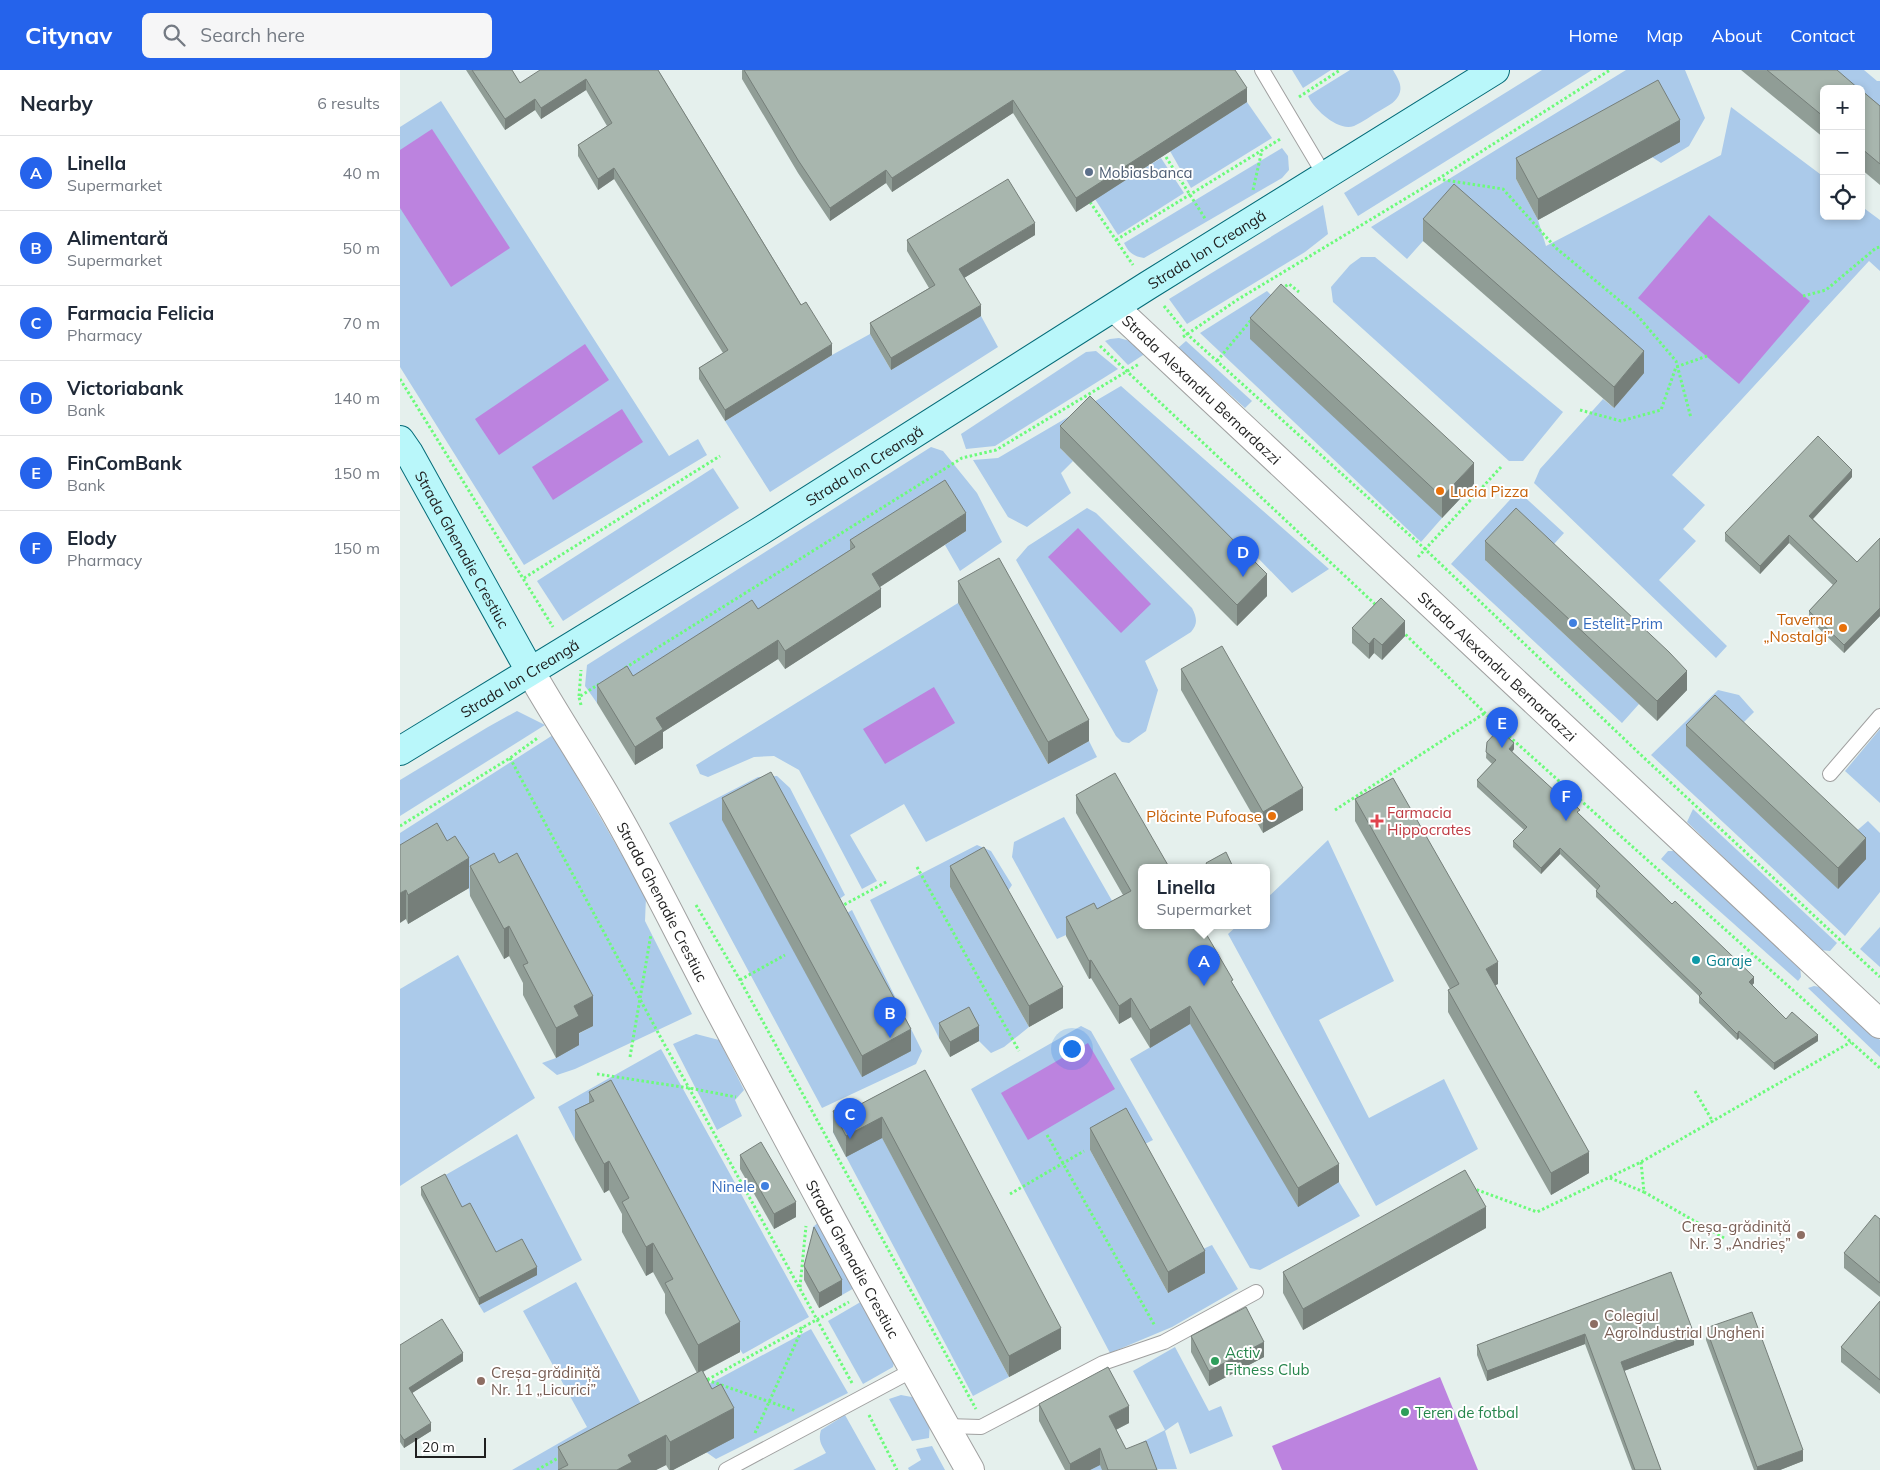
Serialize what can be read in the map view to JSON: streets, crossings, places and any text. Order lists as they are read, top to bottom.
{
  "streets": {
    "street": ["Strada Ion Creangă", "Strada Alexandru Bernardazzi", "Strada Ghenadie Crestiuc"]
  },
  "crossings": [
    ["Strada Ion Creangă", "Strada Alexandru Bernardazzi"],
    ["Strada Ion Creangă", "Strada Ghenadie Crestiuc"]
  ],
  "places": {
    "other": [
      "Mobiasbanca",
      "Lucia Pizza",
      "Estelit-Prim",
      "Taverna „Nostalgi”",
      "Plăcinte Pufoase",
      "Garaje",
      "Ninele",
      "Creșa-grădiniță Nr. 3 „Andrieș”",
      "Colegiul AgroIndustrial Ungheni",
      "Activ Fitness Club",
      "Creșa-grădiniță Nr. 11 „Licurici”",
      "Teren de fotbal"
    ],
    "health": ["Farmacia Hippocrates"]
  },
  "scale_bar": "20 m",
  "page": {
    "header": "Citynav",
    "search": "Search here",
    "nav": [
      "Home",
      "Map",
      "About",
      "Contact"
    ],
    "heading": ["Nearby", "6 results"],
    "map_buttons": ["+", "−"],
    "list": [
      {
        "mark": "A",
        "name": "Linella",
        "note": "Supermarket",
        "value": "40 m"
      },
      {
        "mark": "B",
        "name": "Alimentară",
        "note": "Supermarket",
        "value": "50 m"
      },
      {
        "mark": "C",
        "name": "Farmacia Felicia",
        "note": "Pharmacy",
        "value": "70 m"
      },
      {
        "mark": "D",
        "name": "Victoriabank",
        "note": "Bank",
        "value": "140 m"
      },
      {
        "mark": "E",
        "name": "FinComBank",
        "note": "Bank",
        "value": "150 m"
      },
      {
        "mark": "F",
        "name": "Elody",
        "note": "Pharmacy",
        "value": "150 m"
      }
    ],
    "pins": [
      "D",
      "E",
      "F",
      "A",
      "B",
      "C"
    ],
    "popup": ["Linella", "Supermarket"],
    "scale": "20 m"
  }
}
